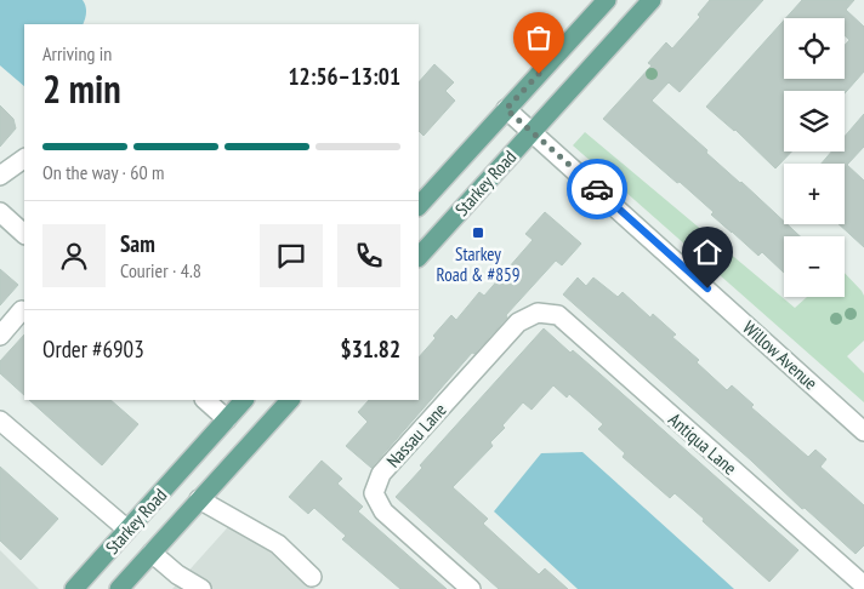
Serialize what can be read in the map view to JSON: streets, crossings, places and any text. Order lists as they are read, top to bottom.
{
  "streets": {
    "main road": ["Starkey Road"],
    "street": ["Willow Avenue", "Nassau Lane", "Antiqua Lane"]
  },
  "crossings": [
    ["Starkey Road", "Willow Avenue"],
    ["Nassau Lane", "Antiqua Lane"]
  ],
  "places": {
    "transit": ["Starkey Road & #859"]
  },
  "page": {
    "map_buttons": ["+", "−"],
    "heading": ["2 min", "Arriving in", "12:56–13:01"],
    "panel": [
      "Sam",
      "Courier · 4.8",
      "Order #6903",
      "$31.82"
    ],
    "bar": "On the way · 60 m"
  }
}
